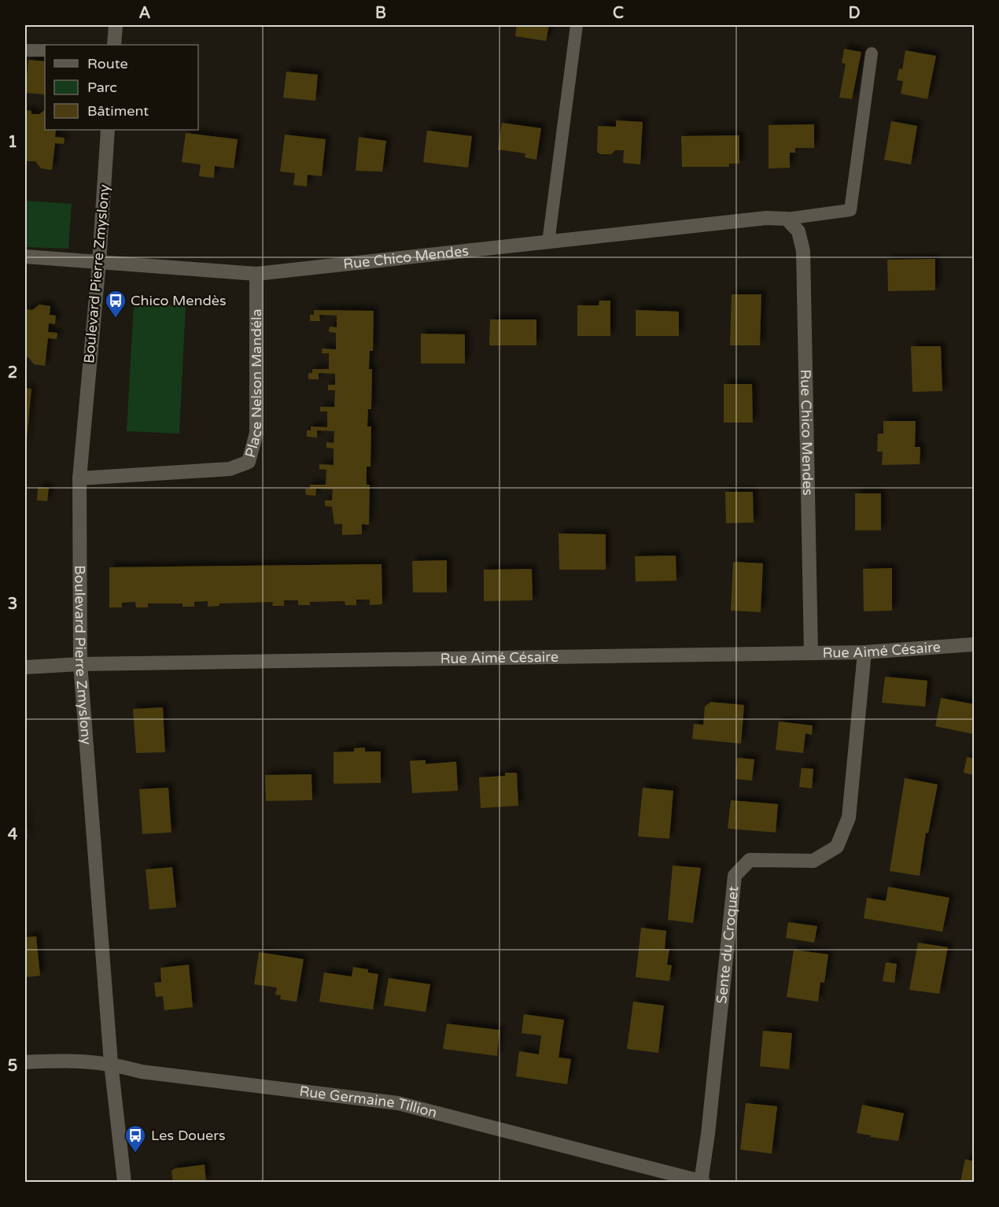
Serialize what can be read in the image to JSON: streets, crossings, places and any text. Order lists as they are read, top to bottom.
{
  "streets": {
    "street": [
      "Rue Chico Mendes",
      "Boulevard Pierre Zmyslony",
      "Place Nelson Mandéla",
      "Rue Aimé Césaire",
      "Sente du Croquet",
      "Rue Germaine Tillion"
    ]
  },
  "crossings": [
    ["Rue Chico Mendes", "Boulevard Pierre Zmyslony"],
    ["Rue Chico Mendes", "Place Nelson Mandéla"],
    ["Rue Chico Mendes", "Rue Aimé Césaire"],
    ["Boulevard Pierre Zmyslony", "Place Nelson Mandéla"],
    ["Boulevard Pierre Zmyslony", "Rue Aimé Césaire"],
    ["Boulevard Pierre Zmyslony", "Rue Germaine Tillion"],
    ["Rue Aimé Césaire", "Sente du Croquet"],
    ["Sente du Croquet", "Rue Germaine Tillion"]
  ],
  "places": {
    "bus stop": ["Chico Mendès", "Les Douers"]
  },
  "legend": ["Route", "Parc", "Bâtiment"],
  "grid": {
    "columns": [
      "A",
      "B",
      "C",
      "D"
    ],
    "rows": [
      "1",
      "2",
      "3",
      "4",
      "5"
    ]
  }
}
